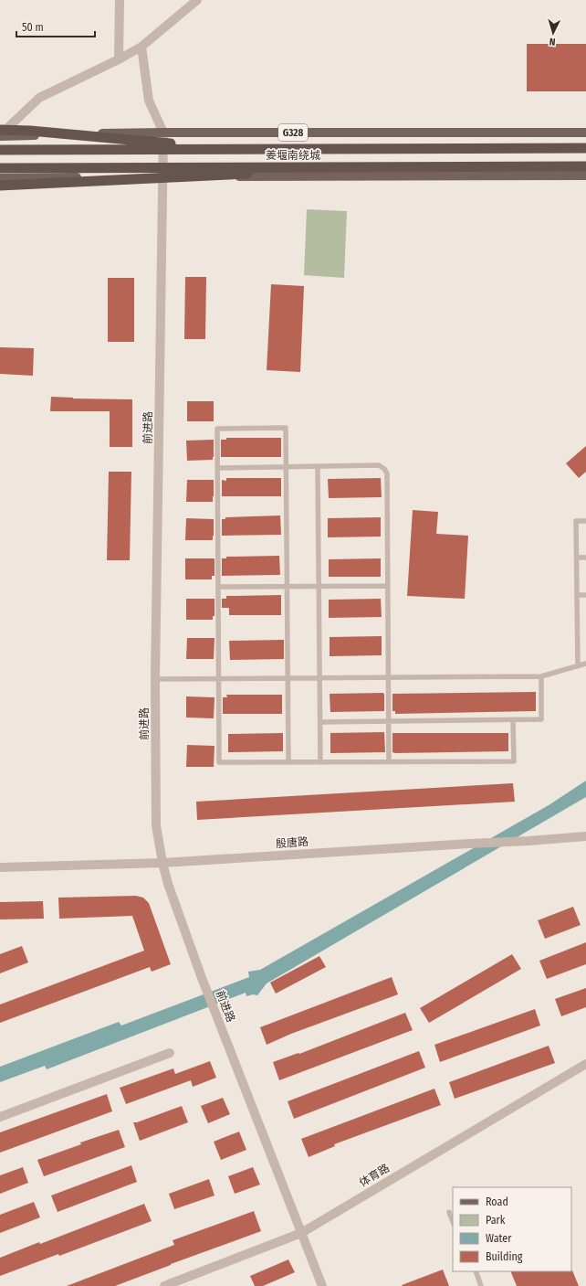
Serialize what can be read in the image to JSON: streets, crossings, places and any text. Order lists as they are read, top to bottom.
{
  "streets": {
    "highway": ["姜堰南绕城"],
    "main road": ["G328"],
    "street": ["前进路", "殷唐路", "体育路"]
  },
  "crossings": [
    ["G328", "前进路"],
    ["前进路", "殷唐路"],
    ["前进路", "体育路"]
  ],
  "legend": [
    "Road",
    "Park",
    "Water",
    "Building"
  ],
  "scale_bar": "50 m",
  "north": "bottom"
}
